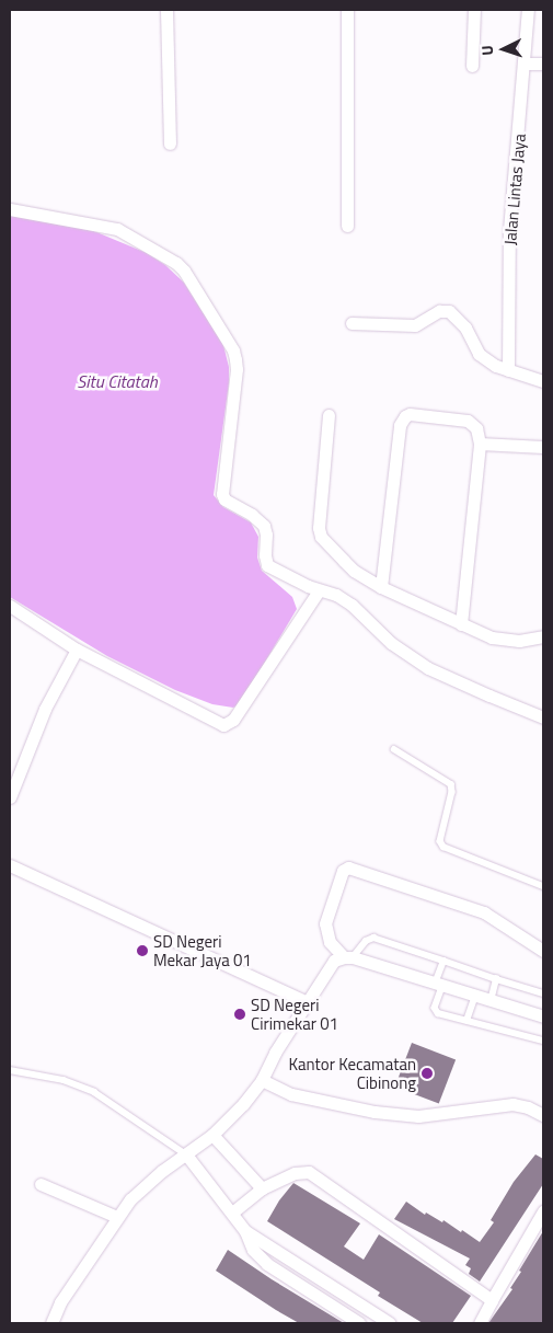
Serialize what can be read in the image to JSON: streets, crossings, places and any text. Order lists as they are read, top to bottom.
{
  "streets": {
    "street": ["Jalan Lintas Jaya"]
  },
  "water": ["Situ Citatah"],
  "places": ["SD Negeri Mekar Jaya 01", "SD Negeri Cirimekar 01", "Kantor Kecamatan Cibinong"],
  "north": "left"
}
